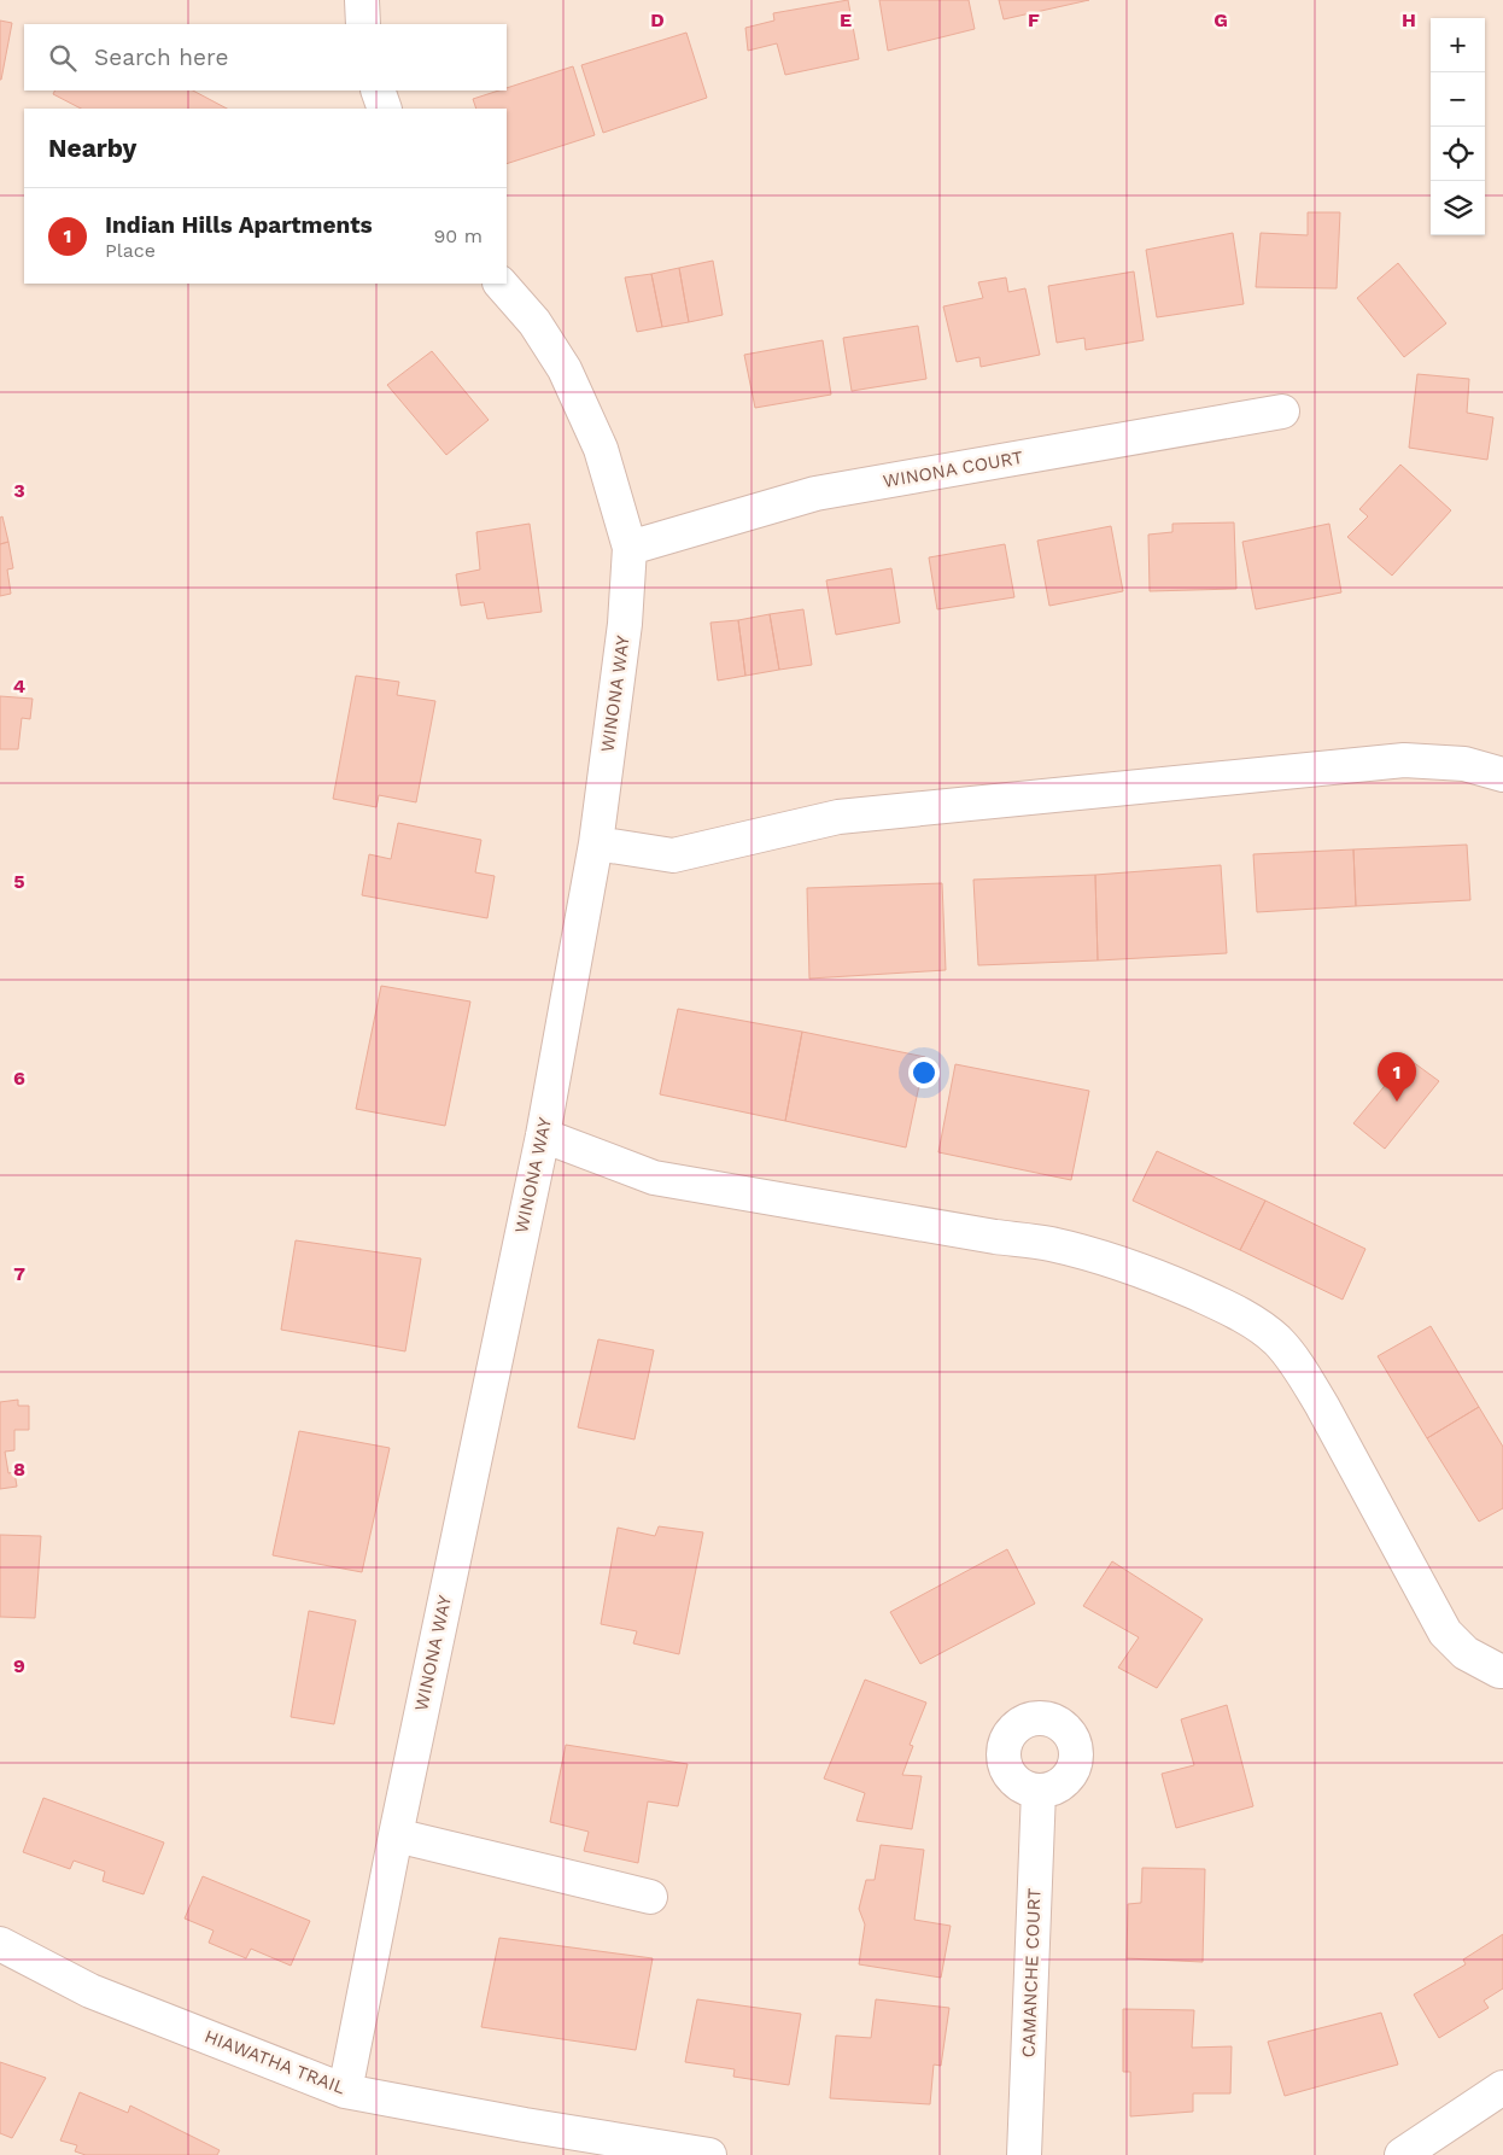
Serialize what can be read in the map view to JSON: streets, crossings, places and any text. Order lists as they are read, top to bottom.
{
  "streets": {
    "street": [
      "WINONA COURT",
      "WINONA WAY",
      "CAMANCHE COURT",
      "HIAWATHA TRAIL"
    ]
  },
  "crossings": [
    ["WINONA COURT", "WINONA WAY"],
    ["WINONA WAY", "HIAWATHA TRAIL"]
  ],
  "page": {
    "map_buttons": ["+", "−"],
    "search": "Search here",
    "heading": "Nearby",
    "list": [
      {
        "mark": "1",
        "name": "Indian Hills Apartments",
        "note": "Place",
        "value": "90 m"
      }
    ],
    "pins": "1"
  },
  "grid": {
    "columns": [
      "D",
      "E",
      "F",
      "G",
      "H"
    ],
    "rows": [
      "3",
      "4",
      "5",
      "6",
      "7",
      "8",
      "9"
    ]
  }
}
